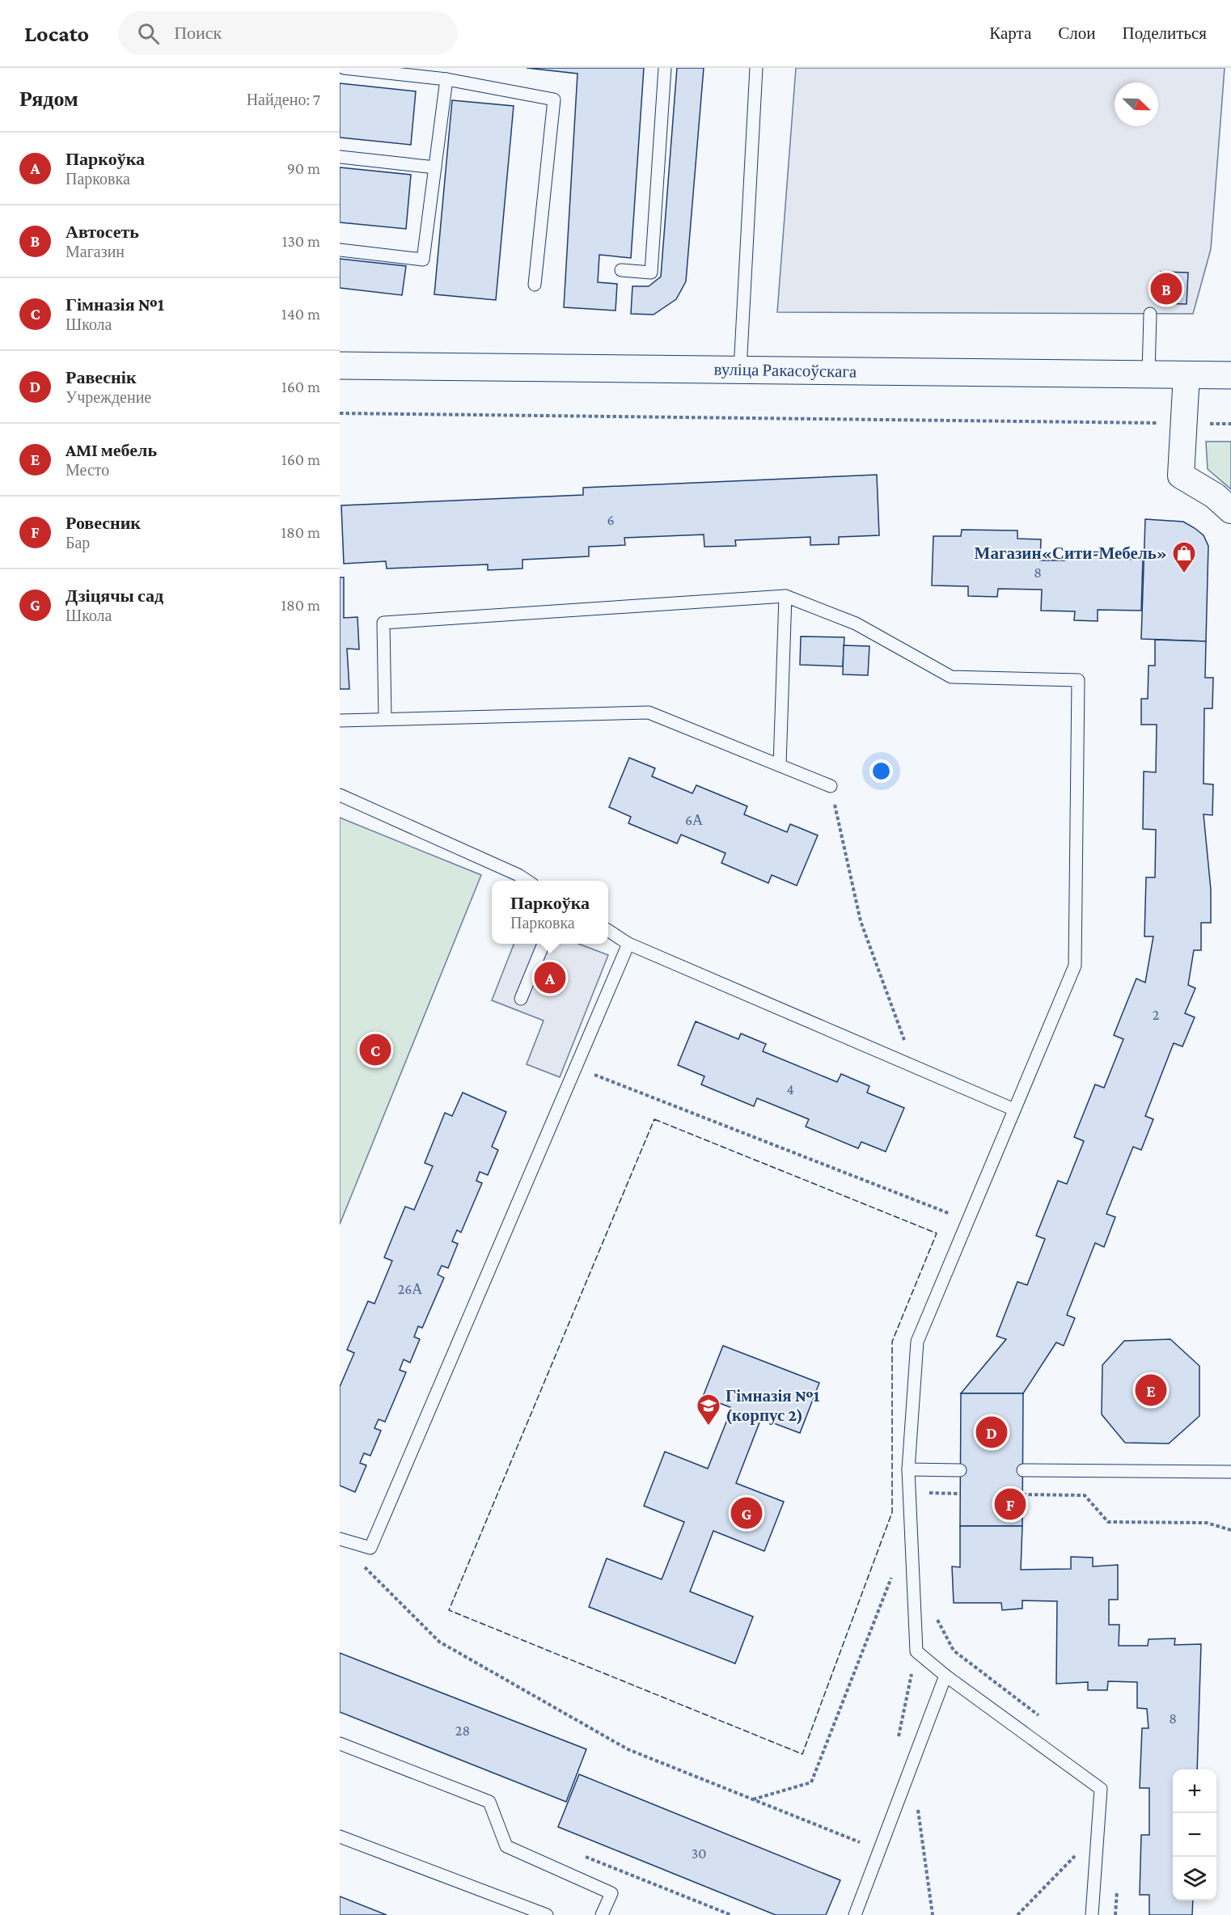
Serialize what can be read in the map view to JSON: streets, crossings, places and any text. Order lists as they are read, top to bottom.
{
  "streets": {
    "main road": ["вуліца Ракасоўскага"]
  },
  "places": {
    "shop": ["Магазин«Сити-Мебель»"],
    "school or university": ["Гімназія №1 (корпус 2)"]
  },
  "house_numbers": [
    "6",
    "8",
    "6А",
    "2",
    "4",
    "26А",
    "8",
    "28",
    "30"
  ],
  "north": "bottom right",
  "page": {
    "header": "Locato",
    "search": "Поиск",
    "nav": ["Карта", "Слои", "Поделиться"],
    "heading": ["Рядом", "Найдено: 7"],
    "list": [
      {
        "mark": "A",
        "name": "Паркоўка",
        "note": "Парковка",
        "value": "90 m"
      },
      {
        "mark": "B",
        "name": "Автосеть",
        "note": "Магазин",
        "value": "130 m"
      },
      {
        "mark": "C",
        "name": "Гімназія №1",
        "note": "Школа",
        "value": "140 m"
      },
      {
        "mark": "D",
        "name": "Равеснік",
        "note": "Учреждение",
        "value": "160 m"
      },
      {
        "mark": "E",
        "name": "AMI мебель",
        "note": "Место",
        "value": "160 m"
      },
      {
        "mark": "F",
        "name": "Ровесник",
        "note": "Бар",
        "value": "180 m"
      },
      {
        "mark": "G",
        "name": "Дзіцячы сад",
        "note": "Школа",
        "value": "180 m"
      }
    ],
    "pins": [
      "B",
      "A",
      "C",
      "E",
      "D",
      "F",
      "G"
    ],
    "popup": ["Паркоўка", "Парковка"],
    "map_buttons": ["+", "−"]
  }
}
